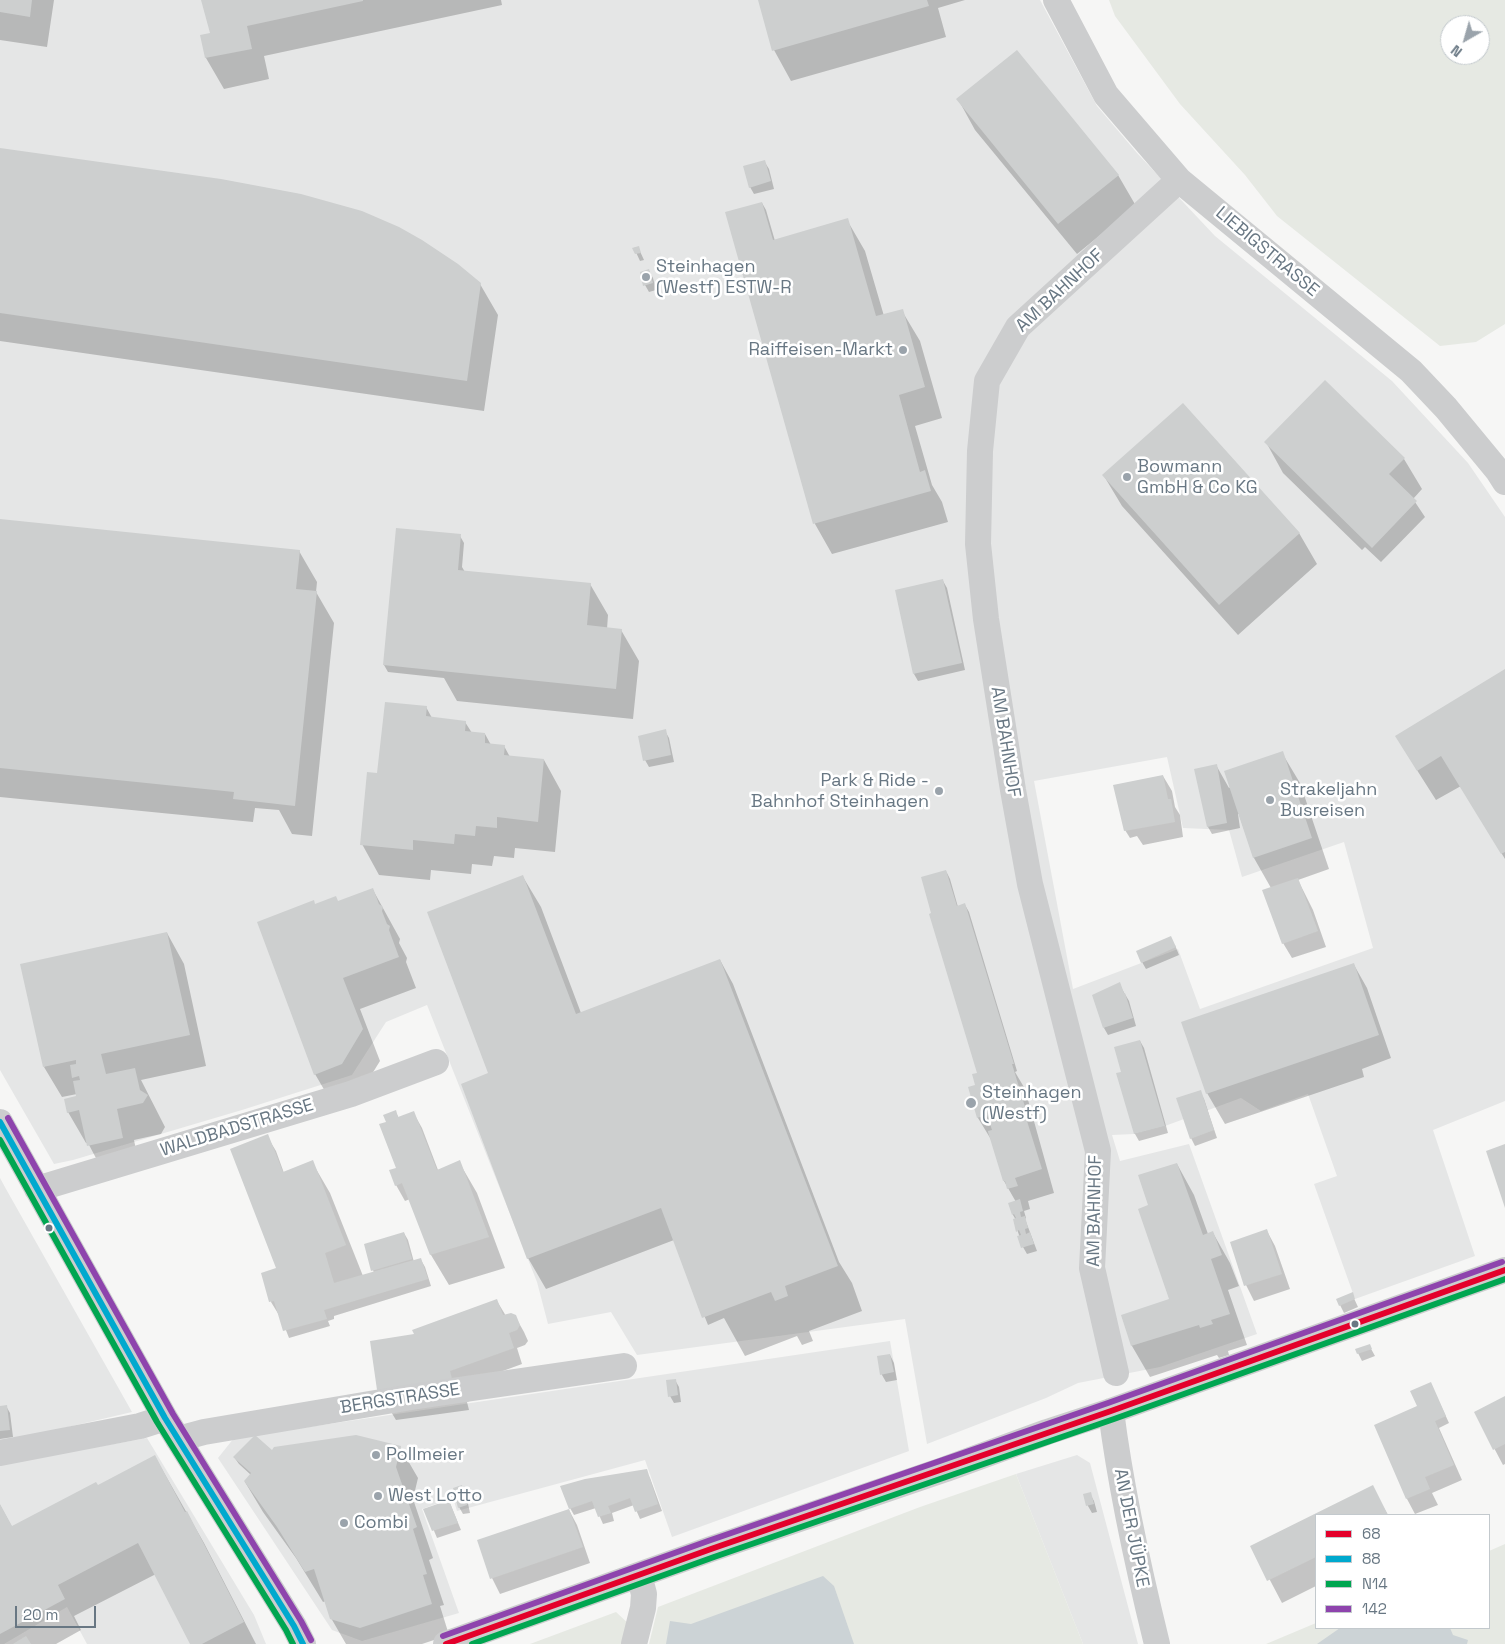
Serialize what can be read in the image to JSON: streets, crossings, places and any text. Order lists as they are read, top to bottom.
{
  "streets": {
    "street": [
      "LIEBIGSTRASSE",
      "AM BAHNHOF",
      "WALDBADSTRASSE",
      "BERGSTRASSE",
      "AN DER JÜPKE"
    ]
  },
  "crossings": [
    ["LIEBIGSTRASSE", "AM BAHNHOF"]
  ],
  "places": [
    "Steinhagen (Westf) ESTW-R",
    "Raiffeisen-Markt",
    "Bowmann GmbH & Co KG",
    "Park & Ride - Bahnhof Steinhagen",
    "Strakeljahn Busreisen",
    "Steinhagen (Westf)",
    "Pollmeier",
    "West Lotto",
    "Combi"
  ],
  "lines": [
    "transit line 142",
    "transit line 88",
    "transit line N14",
    "transit line 68"
  ],
  "legend": [
    "68",
    "88",
    "N14",
    "142"
  ],
  "scale_bar": "20 m",
  "north": "bottom left"
}
